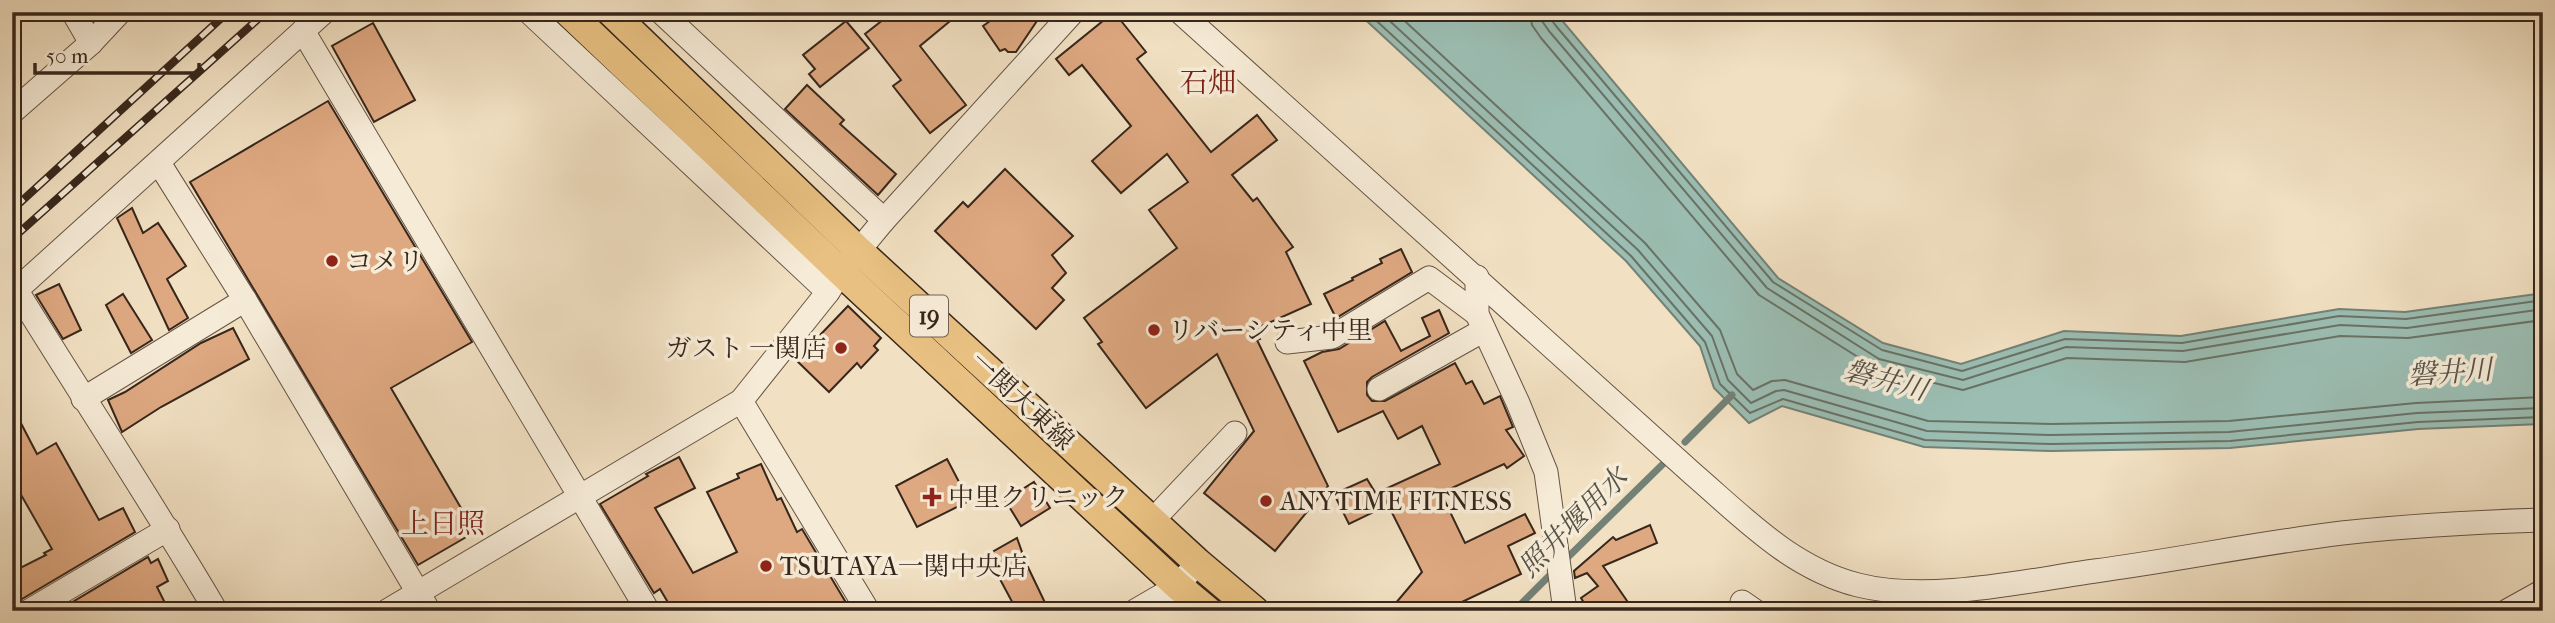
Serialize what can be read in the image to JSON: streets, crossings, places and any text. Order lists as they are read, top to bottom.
{
  "streets": {
    "main road": ["19", "一関大東線"]
  },
  "districts": ["石畑", "上日照"],
  "water": ["磐井川", "照井堰用水"],
  "places": {
    "other": [
      "コメリ",
      "リバーシティ中里",
      "ガスト 一関店",
      "ANYTIME FITNESS",
      "TSUTAYA一関中央店"
    ],
    "health": ["中里クリニック"]
  },
  "scale_bar": "50 m"
}
